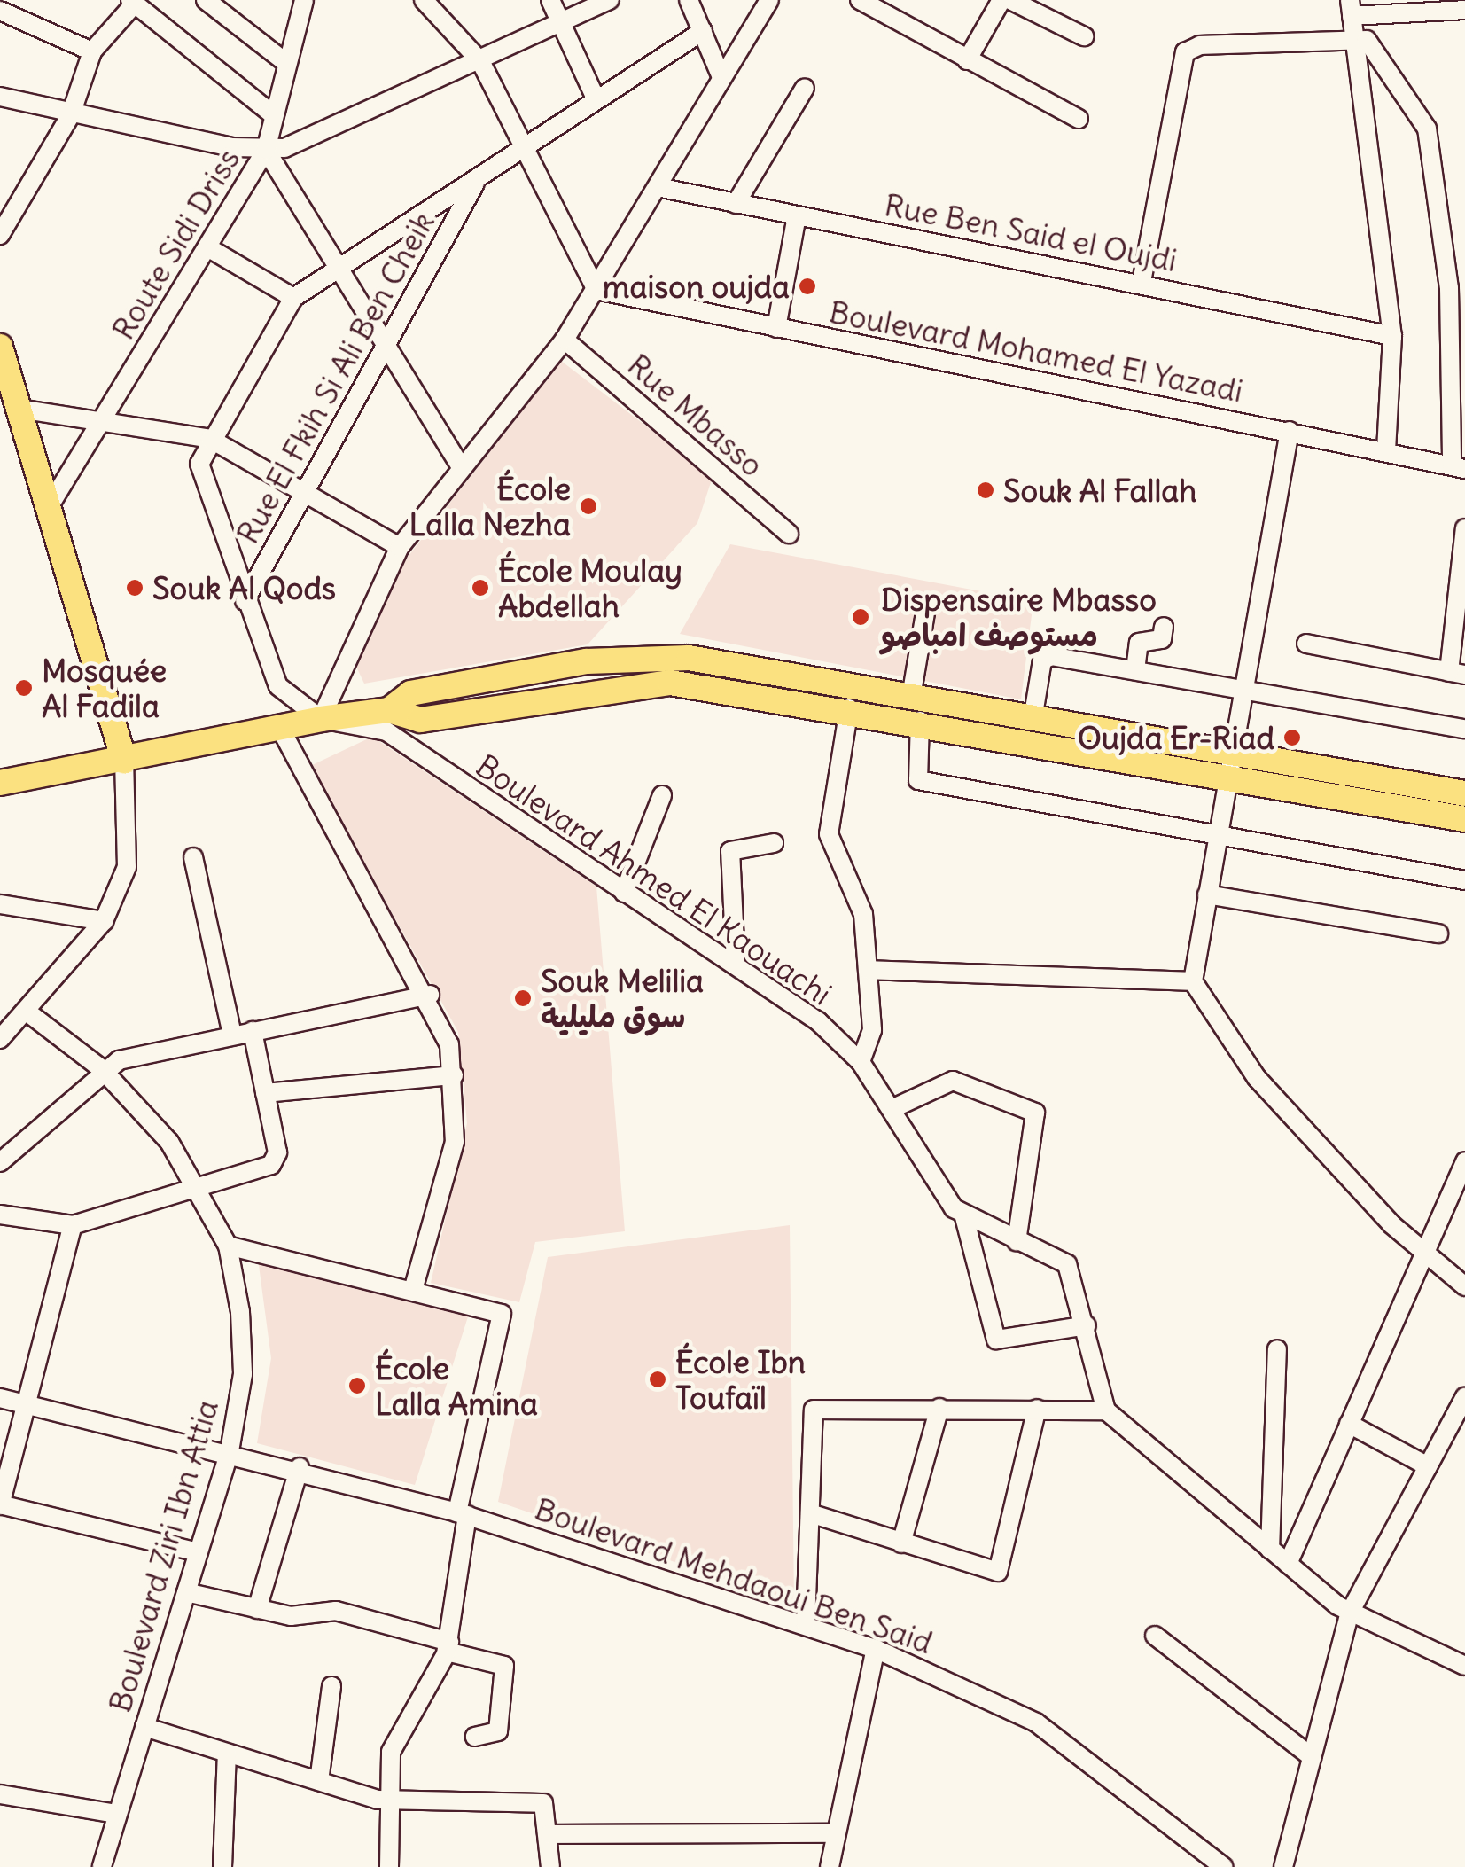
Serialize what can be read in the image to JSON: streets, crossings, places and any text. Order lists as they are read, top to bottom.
{
  "streets": {
    "street": [
      "Rue Ben Said el Oujdi",
      "Route Sidi Driss",
      "Boulevard Mohamed El Yazadi",
      "Rue El Fkih Si Ali Ben Cheik",
      "Rue Mbasso",
      "Boulevard Ahmed El Kaouachi",
      "Boulevard Ziri Ibn Attia",
      "Boulevard Mehdaoui Ben Said"
    ]
  },
  "crossings": [
    ["Boulevard Ziri Ibn Attia", "Boulevard Mehdaoui Ben Said"]
  ],
  "places": [
    "maison oujda",
    "Souk Al Fallah",
    "École Lalla Nezha",
    "Souk Al Qods",
    "École Moulay Abdellah",
    "Dispensaire Mbasso مستوصف امباصو",
    "Mosquée Al Fadila",
    "Oujda Er-Riad",
    "Souk Melilia سوق مليلية",
    "École Ibn Toufaïl",
    "École Lalla Amina"
  ]
}
